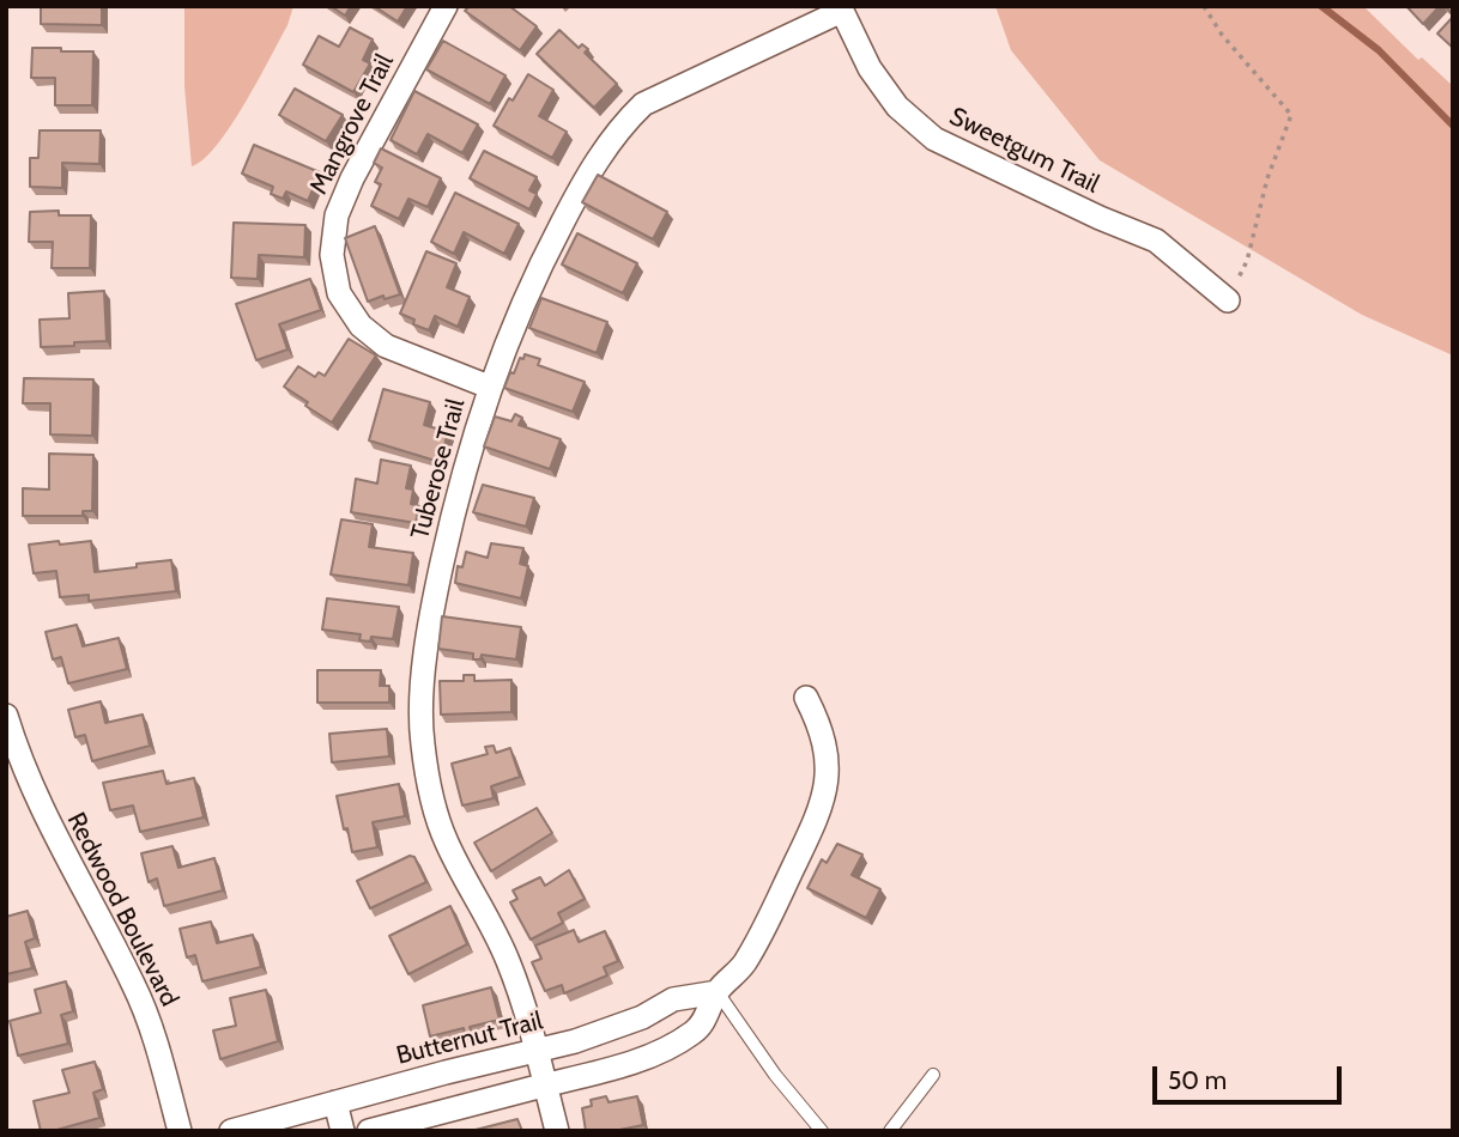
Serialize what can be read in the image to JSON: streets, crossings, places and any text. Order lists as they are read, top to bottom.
{
  "streets": {
    "street": [
      "Mangrove Trail",
      "Sweetgum Trail",
      "Tuberose Trail",
      "Redwood Boulevard",
      "Butternut Trail"
    ]
  },
  "crossings": [
    ["Mangrove Trail", "Tuberose Trail"],
    ["Sweetgum Trail", "Tuberose Trail"],
    ["Tuberose Trail", "Butternut Trail"]
  ],
  "scale_bar": "50 m"
}
